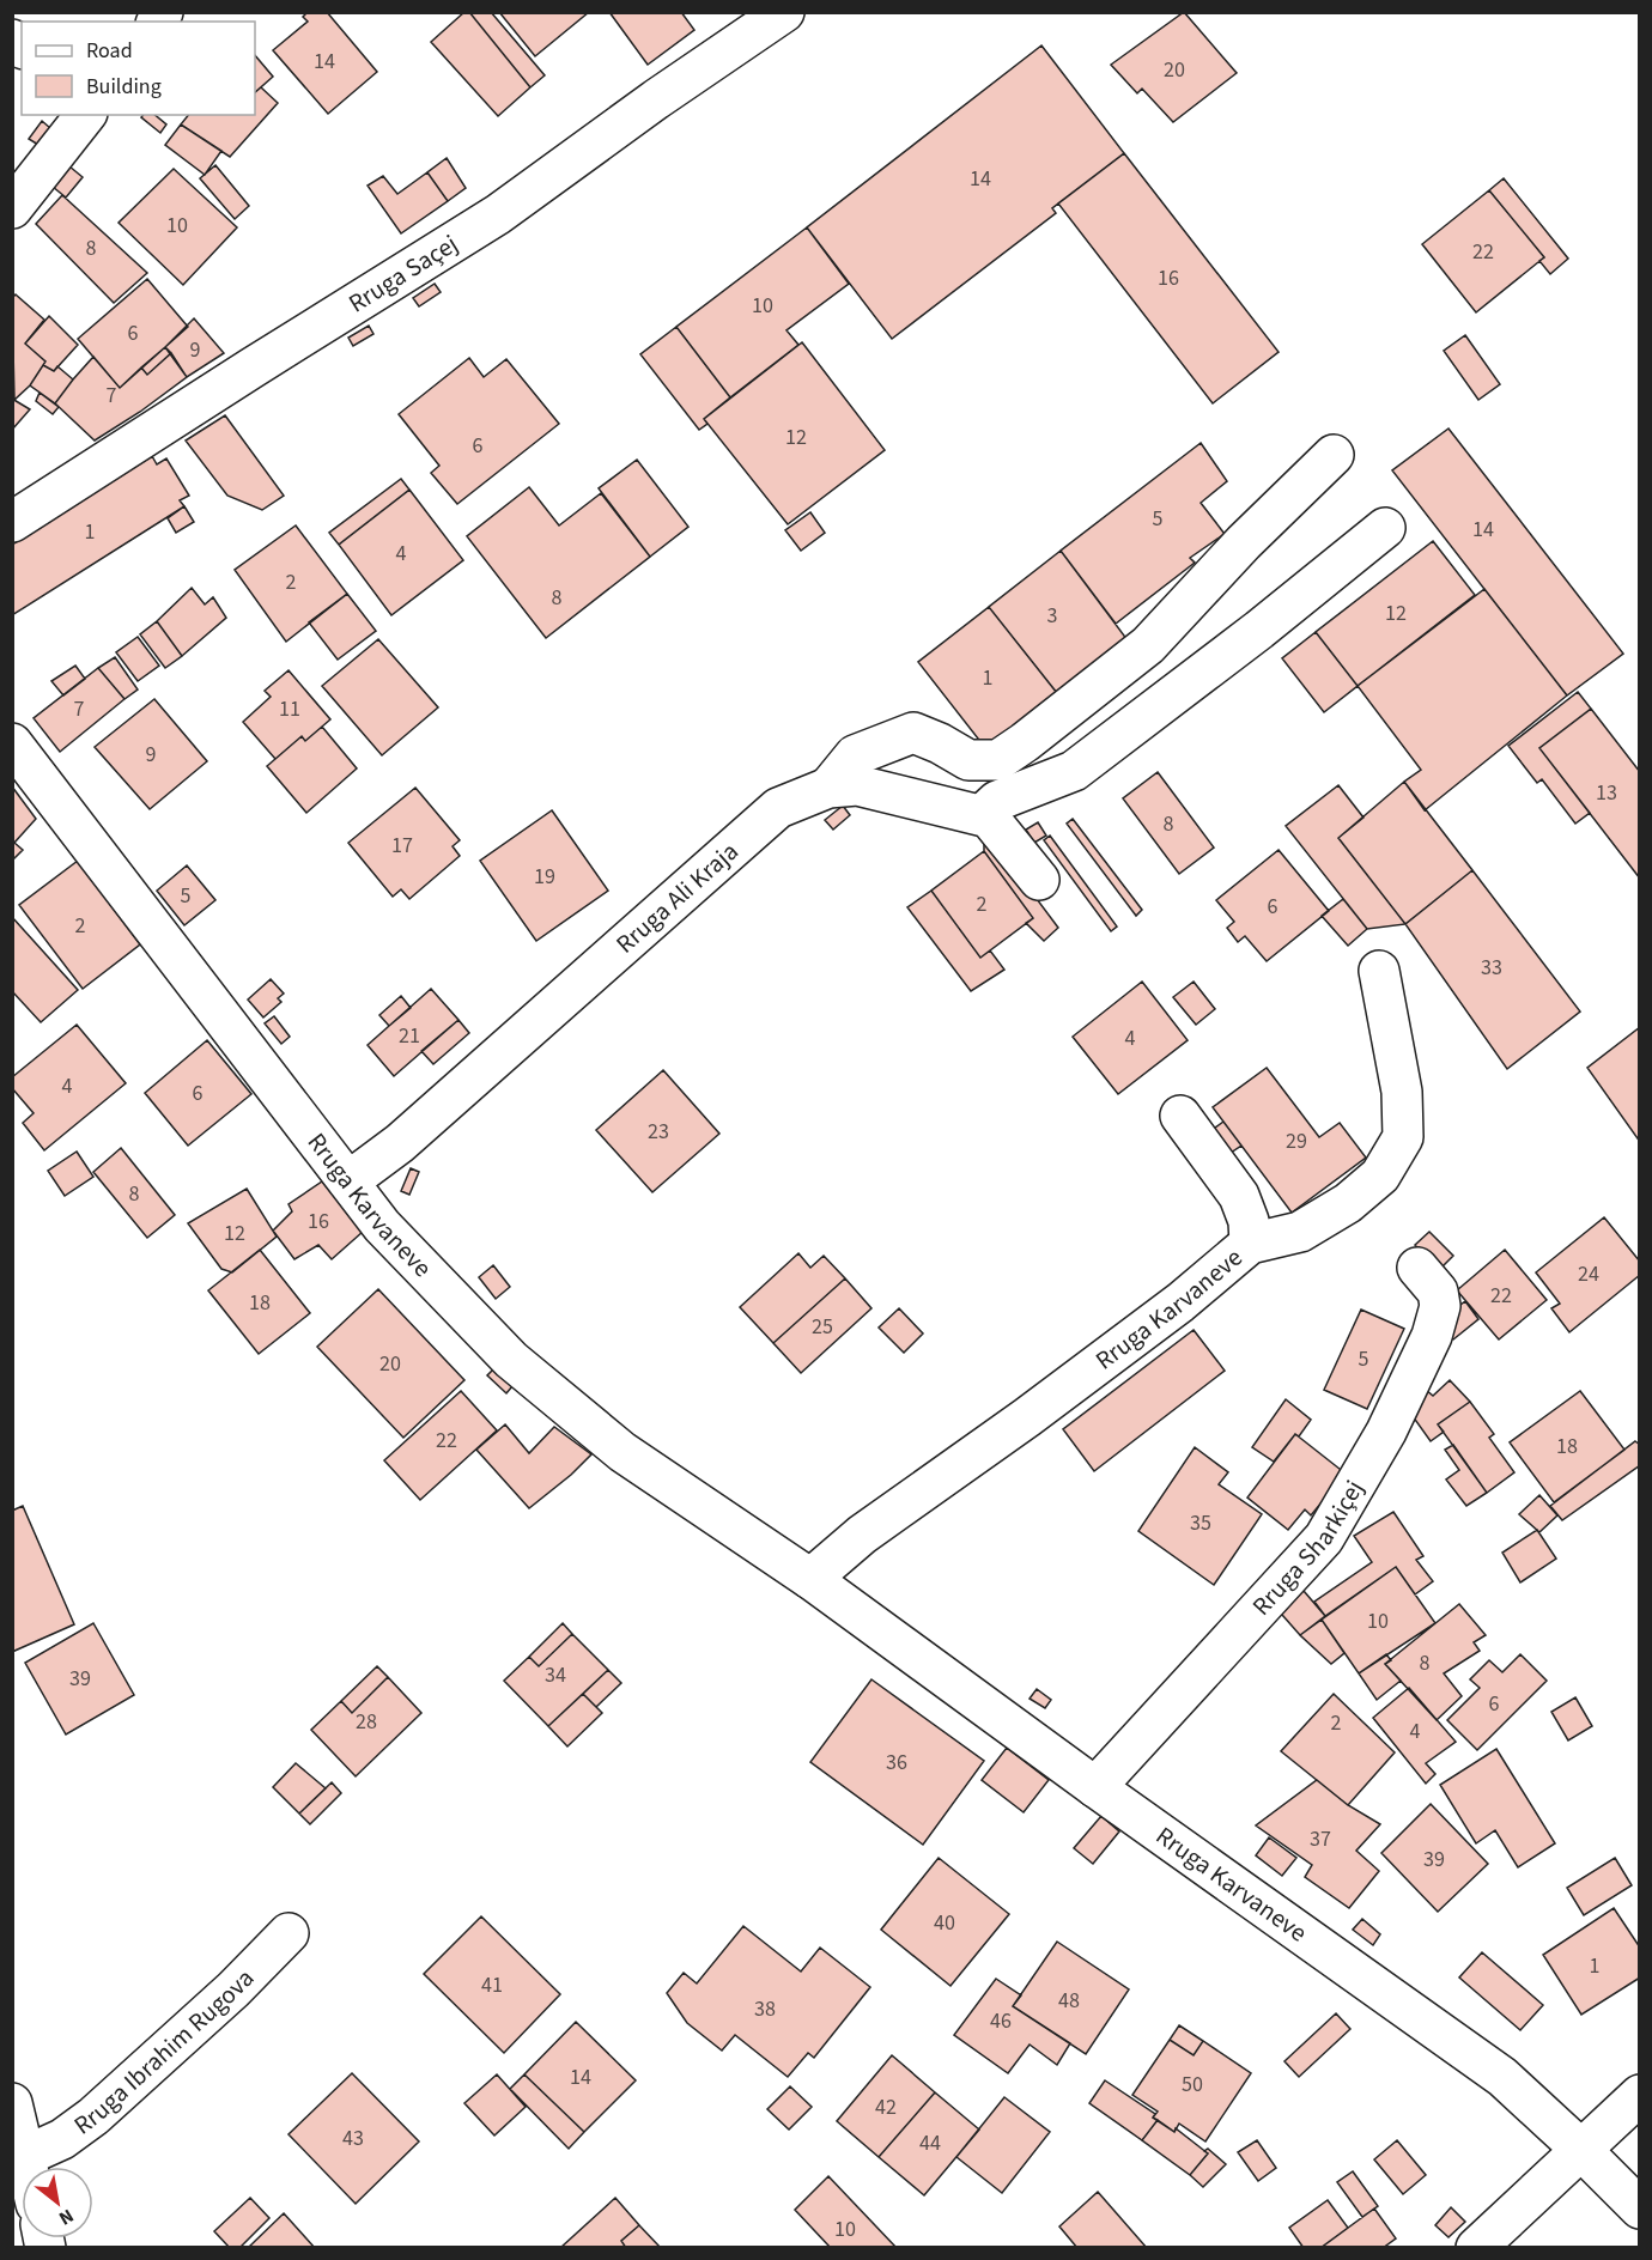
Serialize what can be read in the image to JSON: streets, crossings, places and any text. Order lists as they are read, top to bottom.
{
  "streets": {
    "street": [
      "Rruga Saçej",
      "Rruga Ali Kraja",
      "Rruga Karvaneve",
      "Rruga Sharkiçej",
      "Rruga Ibrahim Rugova"
    ]
  },
  "crossings": [
    ["Rruga Ali Kraja", "Rruga Karvaneve"],
    ["Rruga Karvaneve", "Rruga Sharkiçej"]
  ],
  "house_numbers": [
    "14",
    "20",
    "14",
    "10",
    "8",
    "22",
    "16",
    "10",
    "6",
    "9",
    "7",
    "12",
    "6",
    "5",
    "14",
    "1",
    "4",
    "2",
    "8",
    "12",
    "3",
    "1",
    "7",
    "11",
    "9",
    "13",
    "8",
    "17",
    "19",
    "5",
    "2",
    "6",
    "2",
    "33",
    "21",
    "4",
    "4",
    "6",
    "23",
    "29",
    "8",
    "16",
    "12",
    "24",
    "22",
    "18",
    "25",
    "5",
    "20",
    "22",
    "18",
    "35",
    "10",
    "8",
    "34",
    "39",
    "6",
    "28",
    "2",
    "4",
    "36",
    "37",
    "39",
    "40",
    "1",
    "41",
    "48",
    "38",
    "46",
    "14",
    "50",
    "42",
    "43",
    "44",
    "10"
  ],
  "legend": ["Road", "Building"],
  "north": "bottom right"
}
